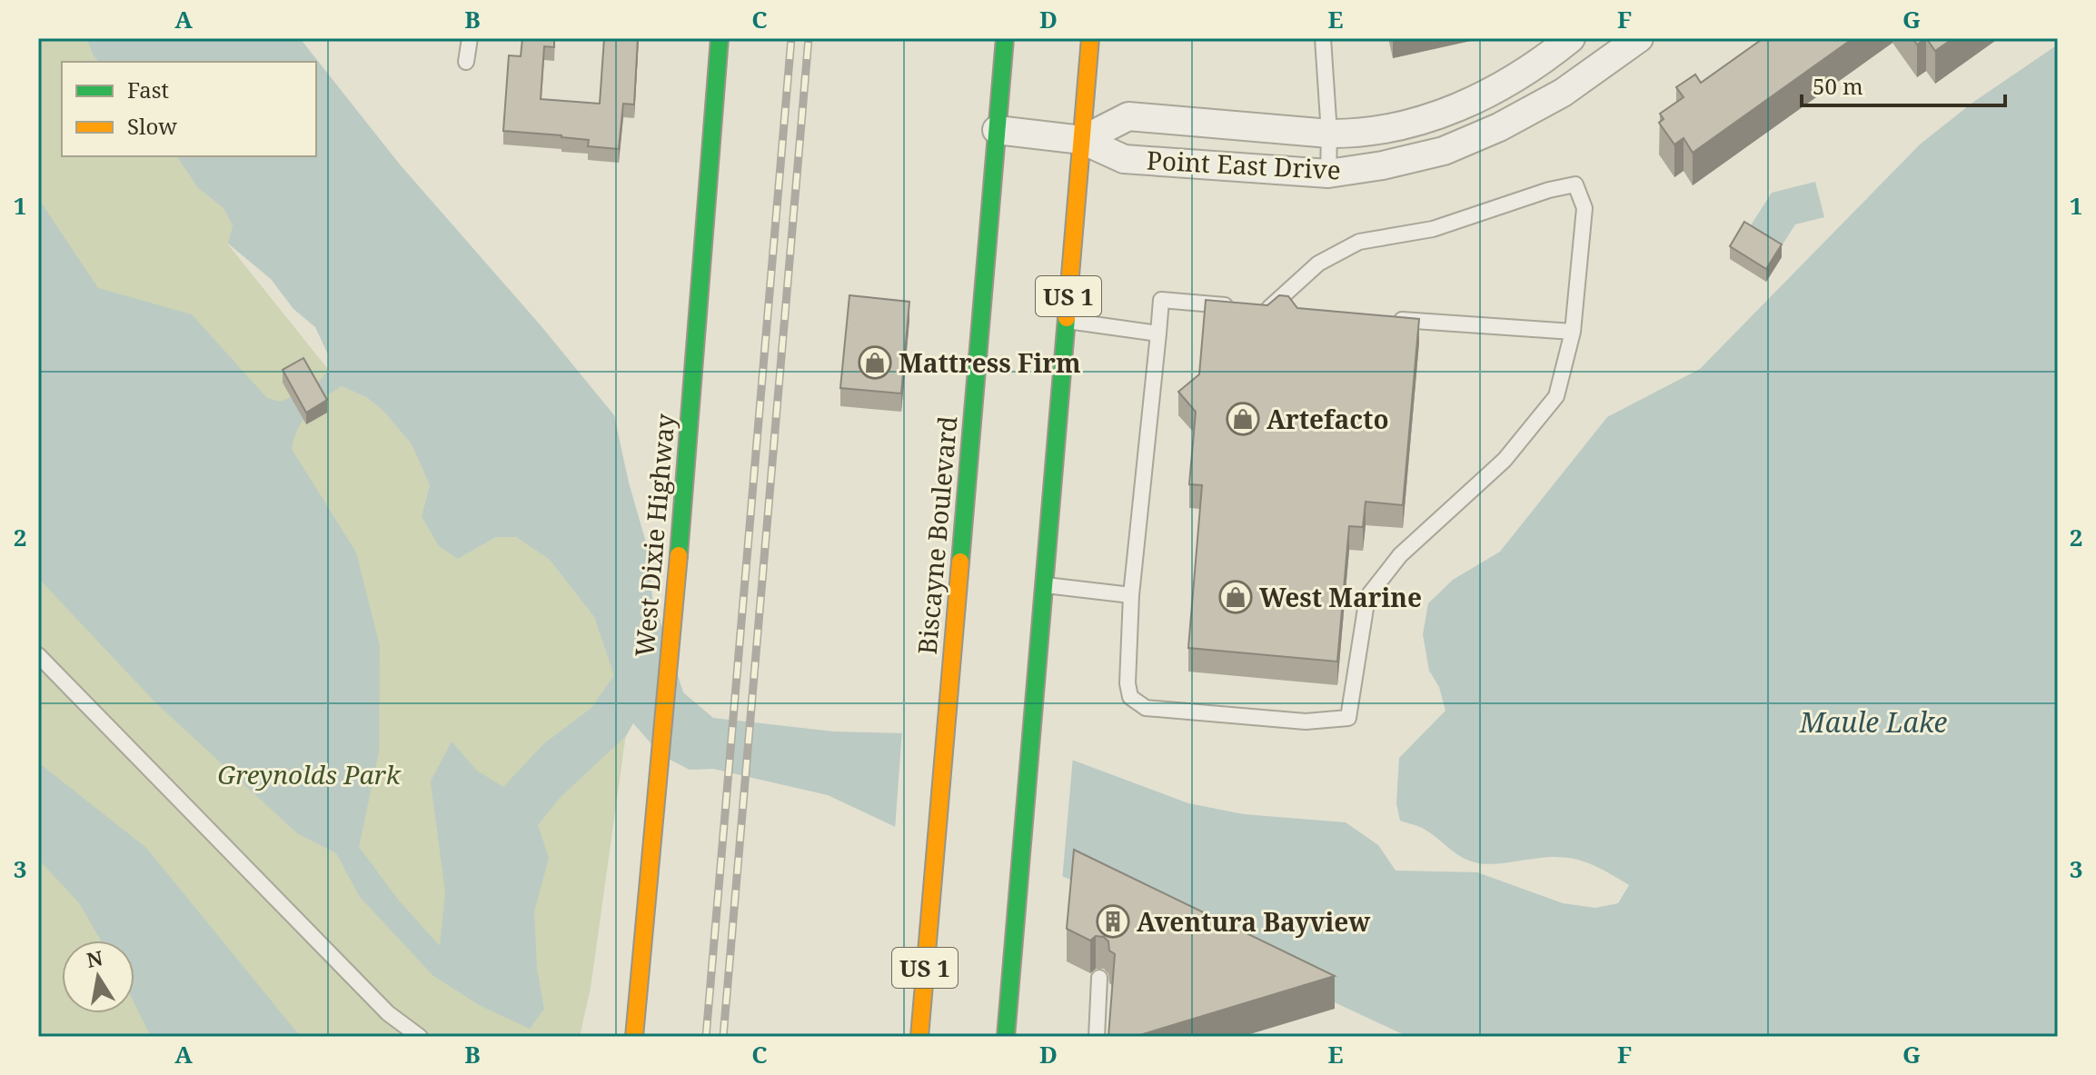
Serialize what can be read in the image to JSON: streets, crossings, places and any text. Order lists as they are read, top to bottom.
{
  "streets": {
    "main road": ["US 1", "West Dixie Highway", "Biscayne Boulevard"],
    "street": ["Point East Drive"]
  },
  "crossings": [
    ["Point East Drive", "US 1"],
    ["Point East Drive", "Biscayne Boulevard"]
  ],
  "water": ["Maule Lake"],
  "parks": ["Greynolds Park"],
  "places": {
    "shop": ["Mattress Firm", "Artefacto", "West Marine"],
    "building": ["Aventura Bayview"]
  },
  "legend": ["Fast", "Slow"],
  "scale_bar": "50 m",
  "north": "top",
  "grid": {
    "columns": [
      "A",
      "B",
      "C",
      "D",
      "E",
      "F",
      "G"
    ],
    "rows": ["1", "2", "3"]
  }
}
